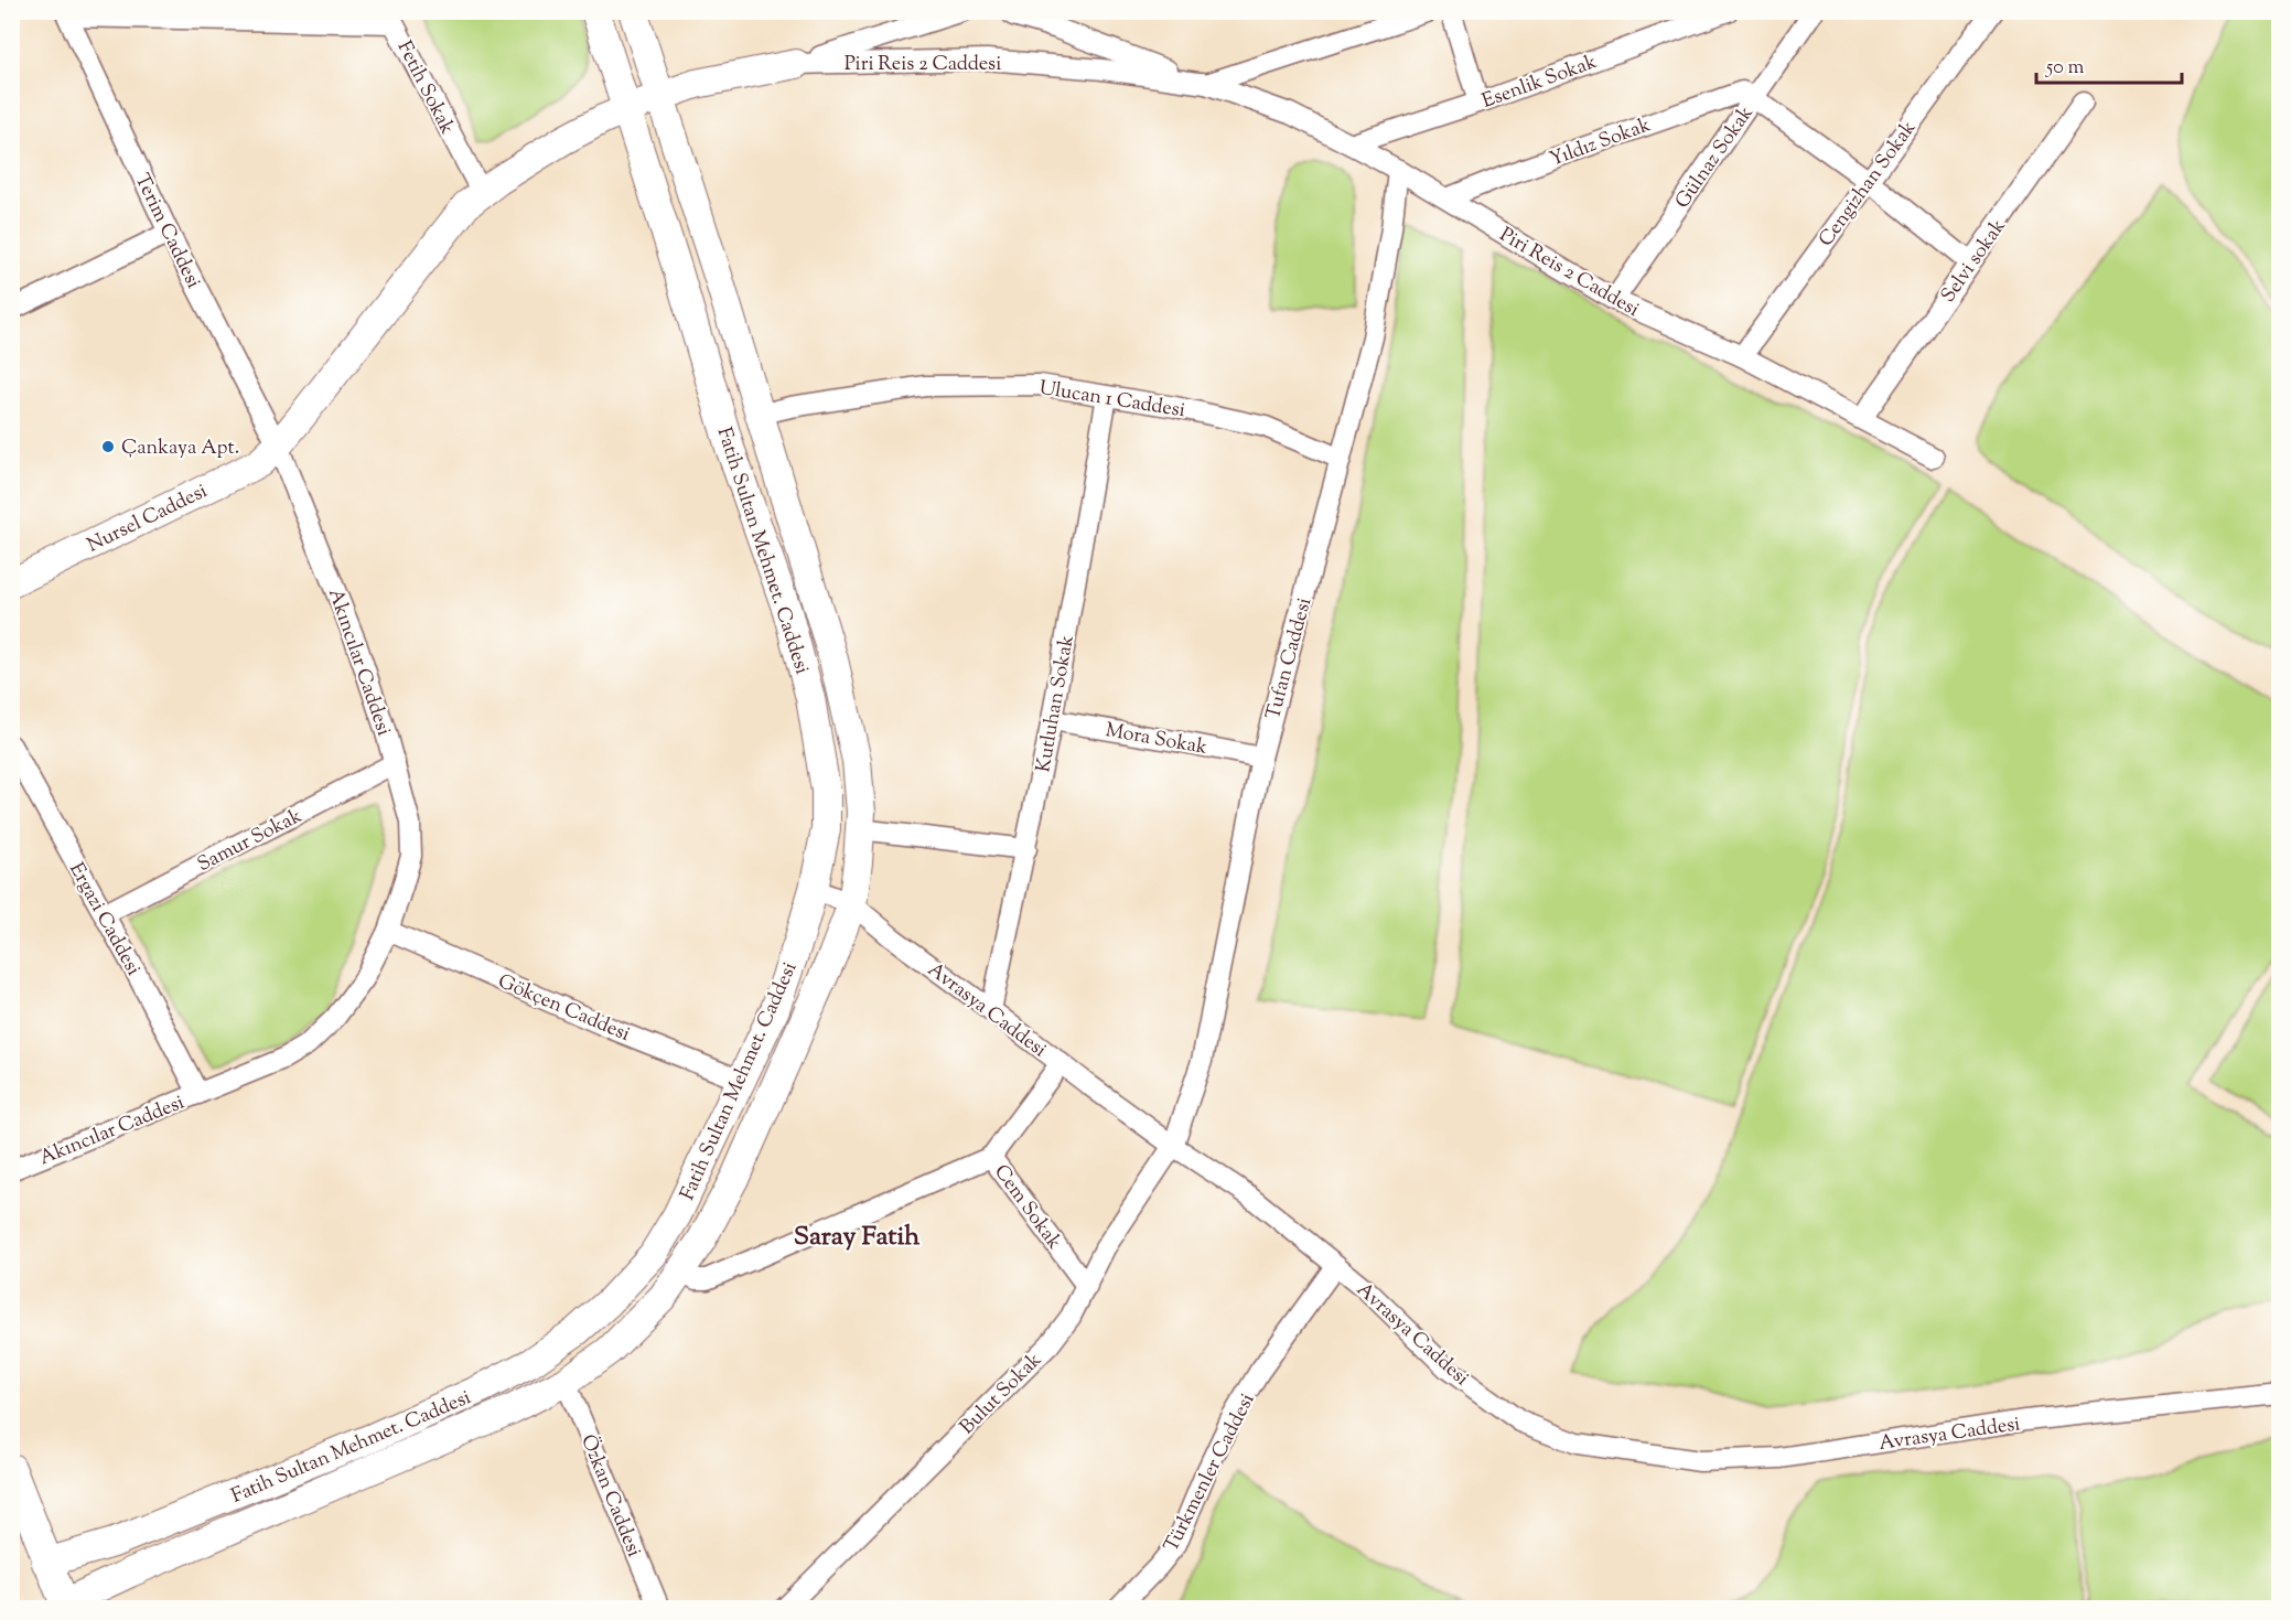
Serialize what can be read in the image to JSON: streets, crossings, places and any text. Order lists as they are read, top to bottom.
{
  "streets": {
    "street": [
      "Piri Reis 2 Caddesi",
      "Esenlik Sokak",
      "Fetih Sokak",
      "Yıldız Sokak",
      "Gülnaz Sokak",
      "Cengizhan Sokak",
      "Terim Caddesi",
      "Selvi sokak",
      "Ulucan 1 Caddesi",
      "Nursel Caddesi",
      "Fatih Sultan Mehmet. Caddesi",
      "Tufan Caddesi",
      "Akıncılar Caddesi",
      "Kutluhan Sokak",
      "Mora Sokak",
      "Samur Sokak",
      "Ergazi Caddesi",
      "Gökçen Caddesi",
      "Avrasya Caddesi",
      "Cem Sokak",
      "Bulut Sokak",
      "Türkmenler Caddesi",
      "Özkan Caddesi"
    ]
  },
  "crossings": [
    ["Piri Reis 2 Caddesi", "Esenlik Sokak"],
    ["Piri Reis 2 Caddesi", "Yıldız Sokak"],
    ["Piri Reis 2 Caddesi", "Gülnaz Sokak"],
    ["Piri Reis 2 Caddesi", "Cengizhan Sokak"],
    ["Piri Reis 2 Caddesi", "Selvi sokak"],
    ["Piri Reis 2 Caddesi", "Fatih Sultan Mehmet. Caddesi"],
    ["Piri Reis 2 Caddesi", "Tufan Caddesi"],
    ["Fetih Sokak", "Terim Caddesi"],
    ["Yıldız Sokak", "Gülnaz Sokak"],
    ["Terim Caddesi", "Nursel Caddesi"],
    ["Terim Caddesi", "Akıncılar Caddesi"],
    ["Ulucan 1 Caddesi", "Fatih Sultan Mehmet. Caddesi"],
    ["Ulucan 1 Caddesi", "Tufan Caddesi"],
    ["Ulucan 1 Caddesi", "Kutluhan Sokak"],
    ["Nursel Caddesi", "Akıncılar Caddesi"],
    ["Fatih Sultan Mehmet. Caddesi", "Gökçen Caddesi"],
    ["Fatih Sultan Mehmet. Caddesi", "Avrasya Caddesi"],
    ["Fatih Sultan Mehmet. Caddesi", "Özkan Caddesi"],
    ["Tufan Caddesi", "Mora Sokak"],
    ["Tufan Caddesi", "Avrasya Caddesi"],
    ["Tufan Caddesi", "Bulut Sokak"],
    ["Akıncılar Caddesi", "Samur Sokak"],
    ["Akıncılar Caddesi", "Ergazi Caddesi"],
    ["Akıncılar Caddesi", "Gökçen Caddesi"],
    ["Kutluhan Sokak", "Mora Sokak"],
    ["Kutluhan Sokak", "Avrasya Caddesi"],
    ["Samur Sokak", "Ergazi Caddesi"],
    ["Avrasya Caddesi", "Cem Sokak"],
    ["Avrasya Caddesi", "Bulut Sokak"],
    ["Avrasya Caddesi", "Türkmenler Caddesi"],
    ["Cem Sokak", "Bulut Sokak"]
  ],
  "districts": ["Saray Fatih"],
  "places": ["Çankaya Apt."],
  "scale_bar": "50 m"
}
